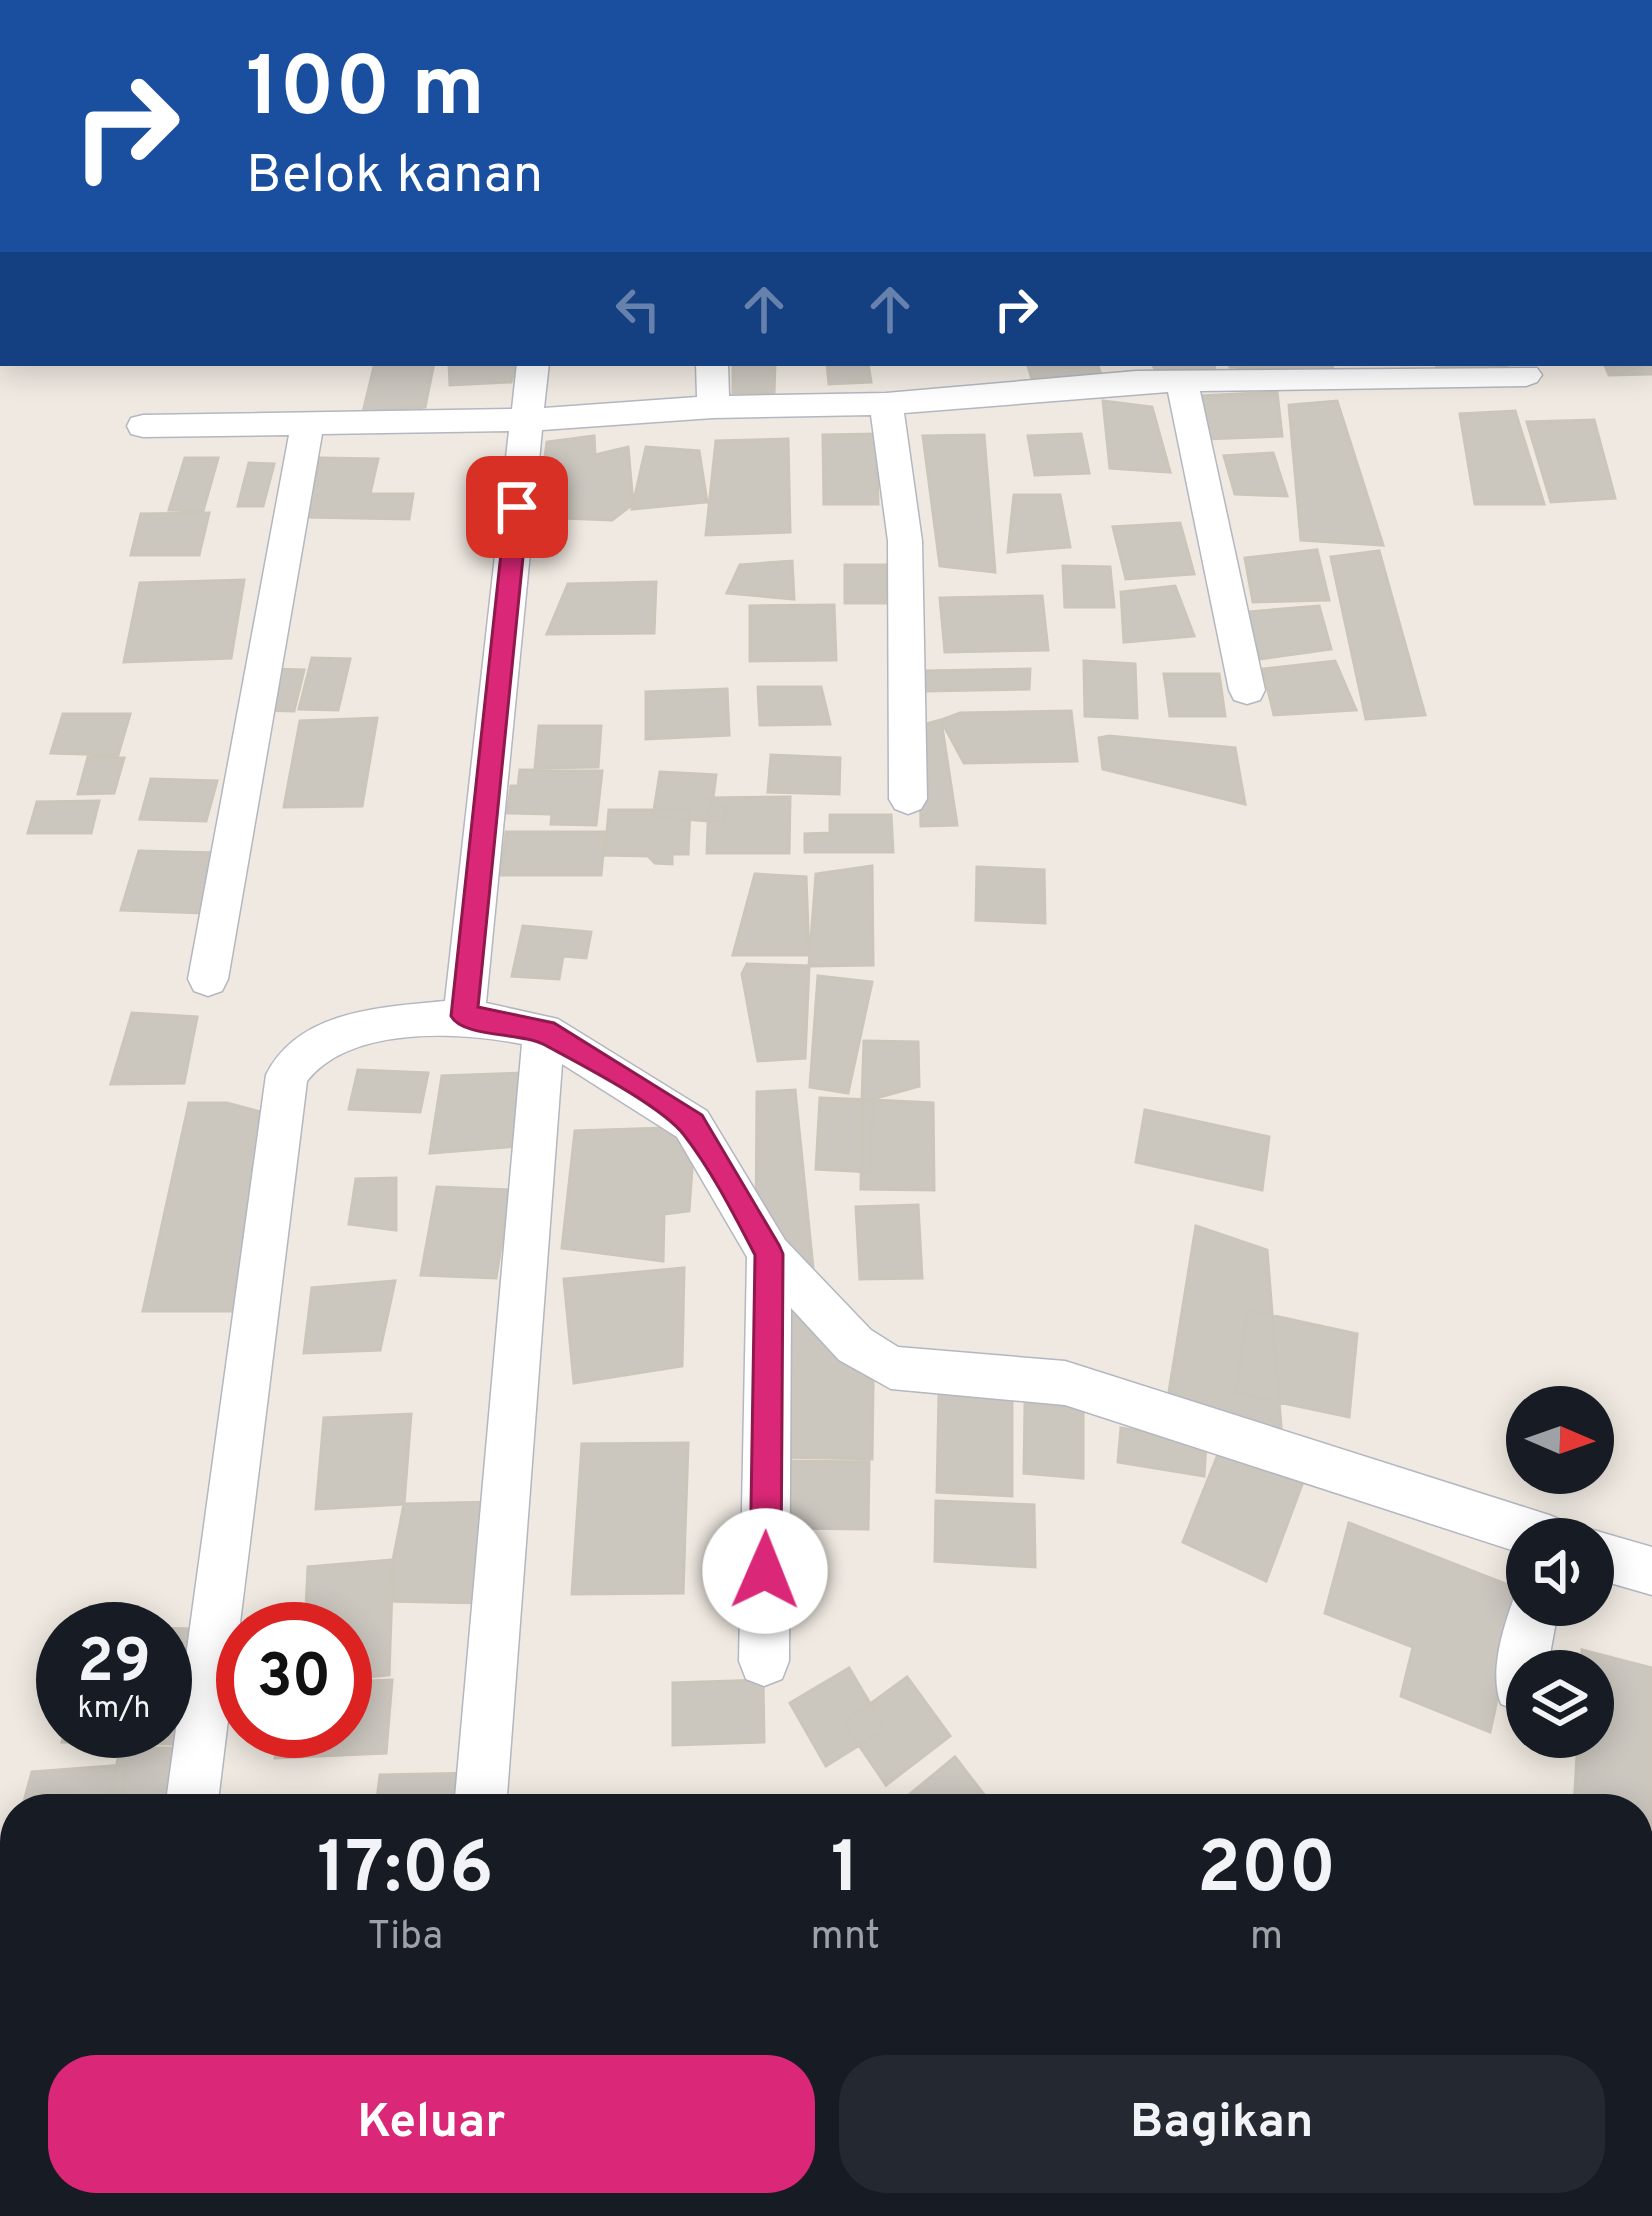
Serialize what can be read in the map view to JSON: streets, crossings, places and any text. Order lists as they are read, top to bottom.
{
  "north": "right",
  "page": {
    "turn": ["100 m", "Belok kanan"],
    "speed": "29 km/h",
    "limit": "30",
    "eta": [
      "17:06",
      "Tiba",
      "1",
      "mnt",
      "200",
      "m"
    ],
    "buttons": ["Keluar", "Bagikan"]
  }
}
